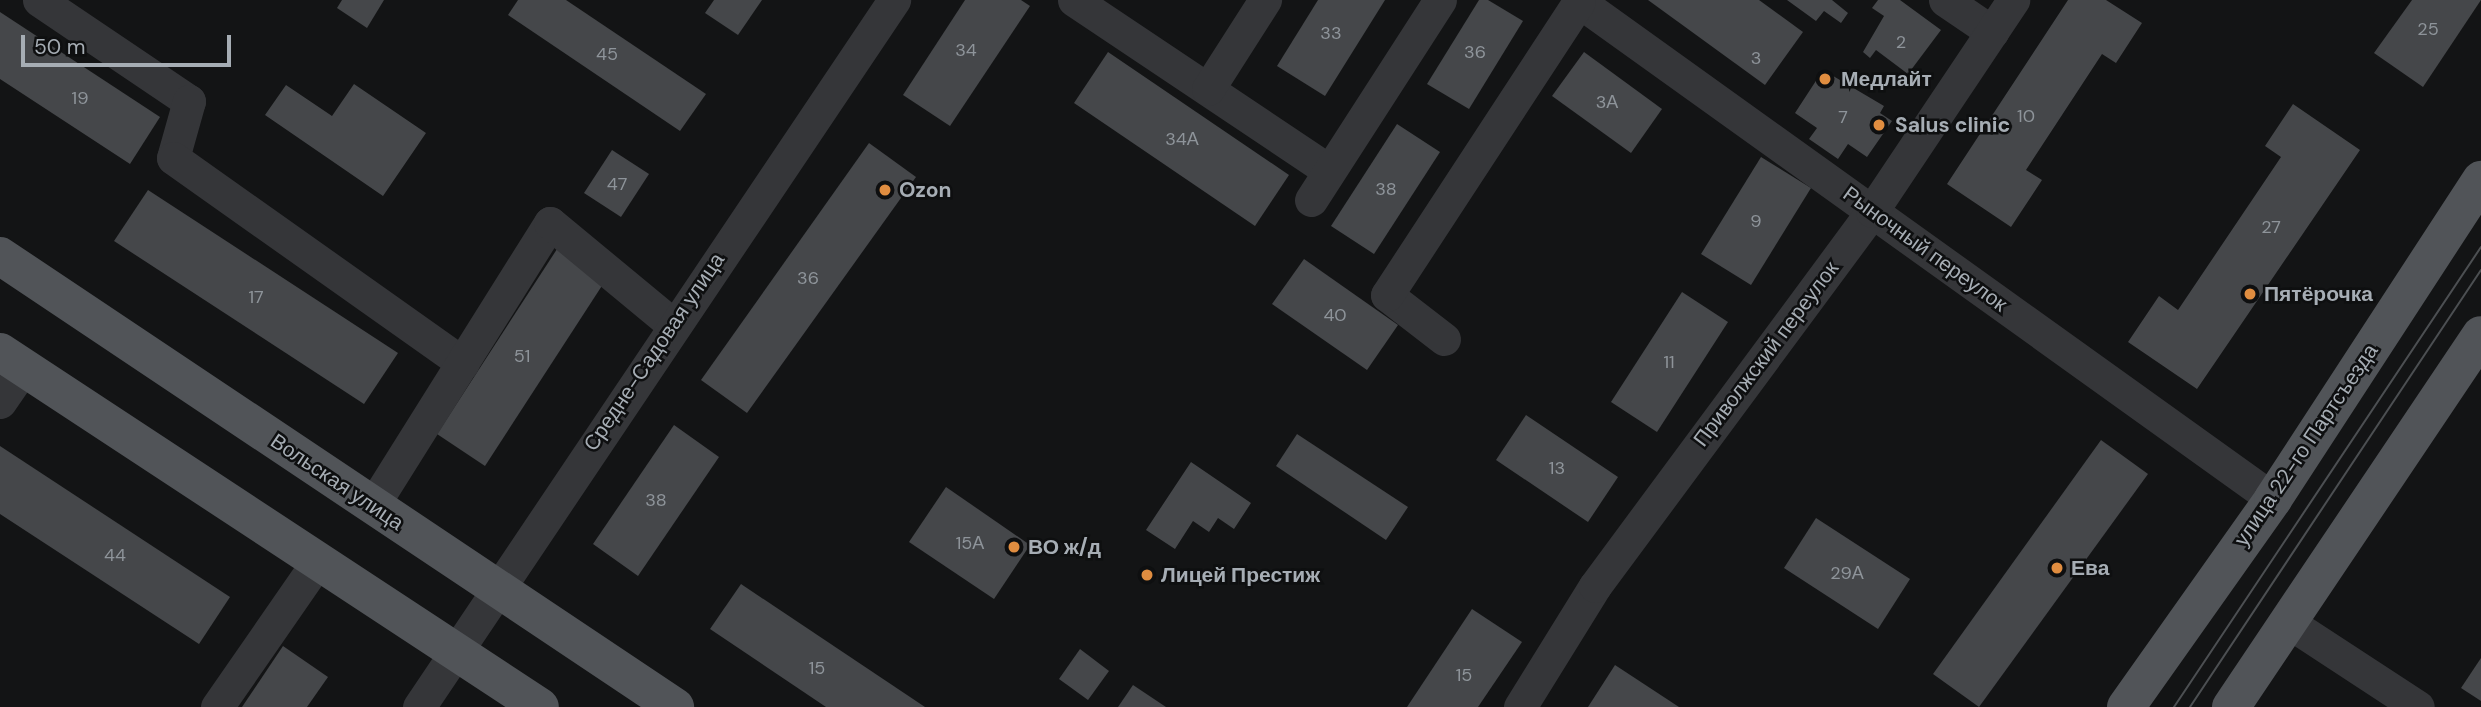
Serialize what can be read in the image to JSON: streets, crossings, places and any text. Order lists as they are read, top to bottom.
{
  "streets": {
    "main road": ["улица 22-го Партсъезда", "Вольская улица"],
    "street": ["Рыночный переулок", "Средне-Садовая улица", "Приволжский переулок"]
  },
  "crossings": [
    ["Рыночный переулок", "Приволжский переулок"],
    ["Рыночный переулок", "улица 22-го Партсъезда"],
    ["Средне-Садовая улица", "Вольская улица"]
  ],
  "places": [
    "Медлайт",
    "Salus clinic",
    "Ozon",
    "Пятёрочка",
    "ВО ж/д",
    "Ева",
    "Лицей Престиж"
  ],
  "house_numbers": [
    "25",
    "33",
    "2",
    "34",
    "36",
    "45",
    "3",
    "19",
    "3А",
    "10",
    "7",
    "34А",
    "47",
    "38",
    "9",
    "27",
    "36",
    "17",
    "40",
    "51",
    "11",
    "13",
    "38",
    "15А",
    "44",
    "29А",
    "15",
    "15"
  ],
  "scale_bar": "50 m"
}
